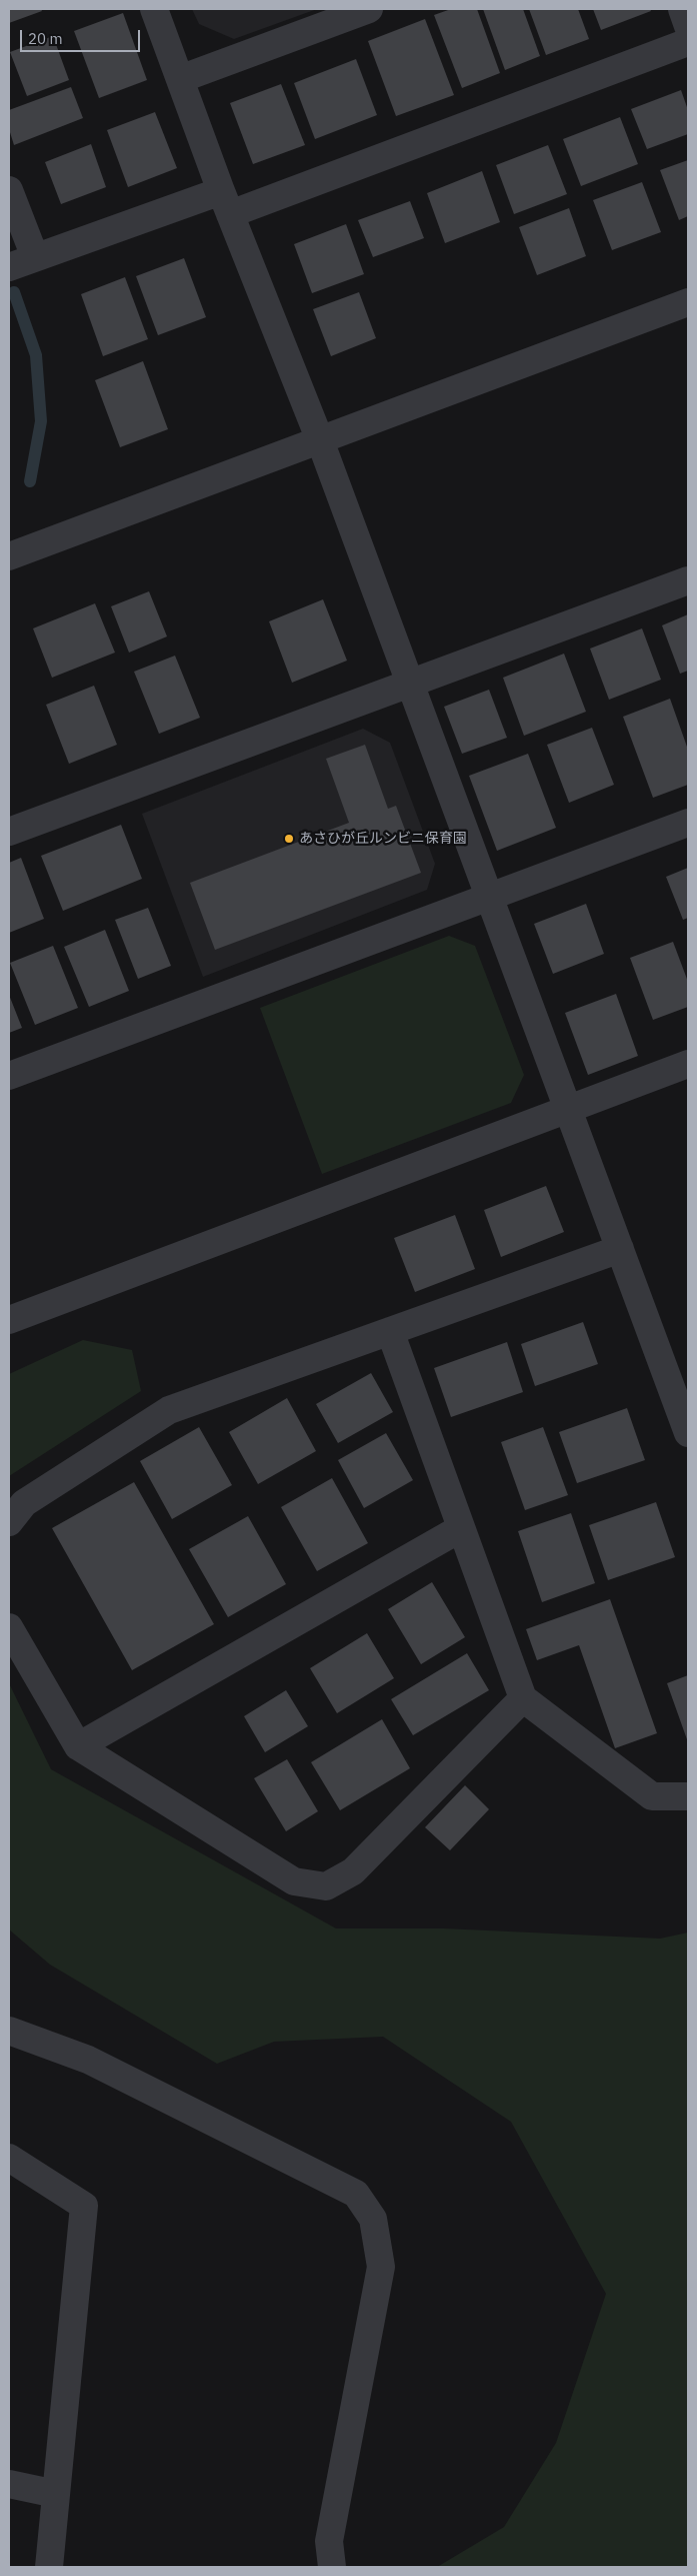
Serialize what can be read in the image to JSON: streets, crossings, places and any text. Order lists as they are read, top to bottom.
{
  "places": ["あさひが丘ルンビニ保育園"],
  "scale_bar": "20 m"
}
